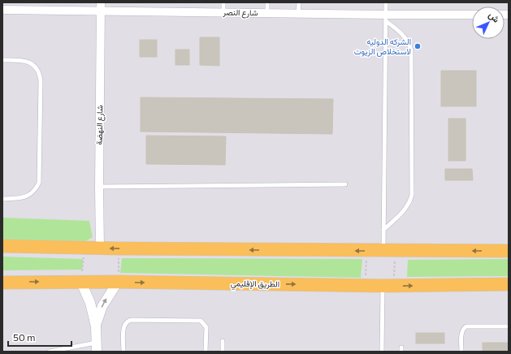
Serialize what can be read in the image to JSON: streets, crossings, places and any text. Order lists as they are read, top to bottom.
{
  "streets": {
    "highway": ["الطريق الإقليمي"],
    "street": ["شارع النصر", "شارع النهضة"]
  },
  "crossings": [
    ["شارع النصر", "شارع النهضة"]
  ],
  "places": ["الشركه الدوليه لاستخلاص الزيوت"],
  "scale_bar": "50 m",
  "north": "top right"
}
